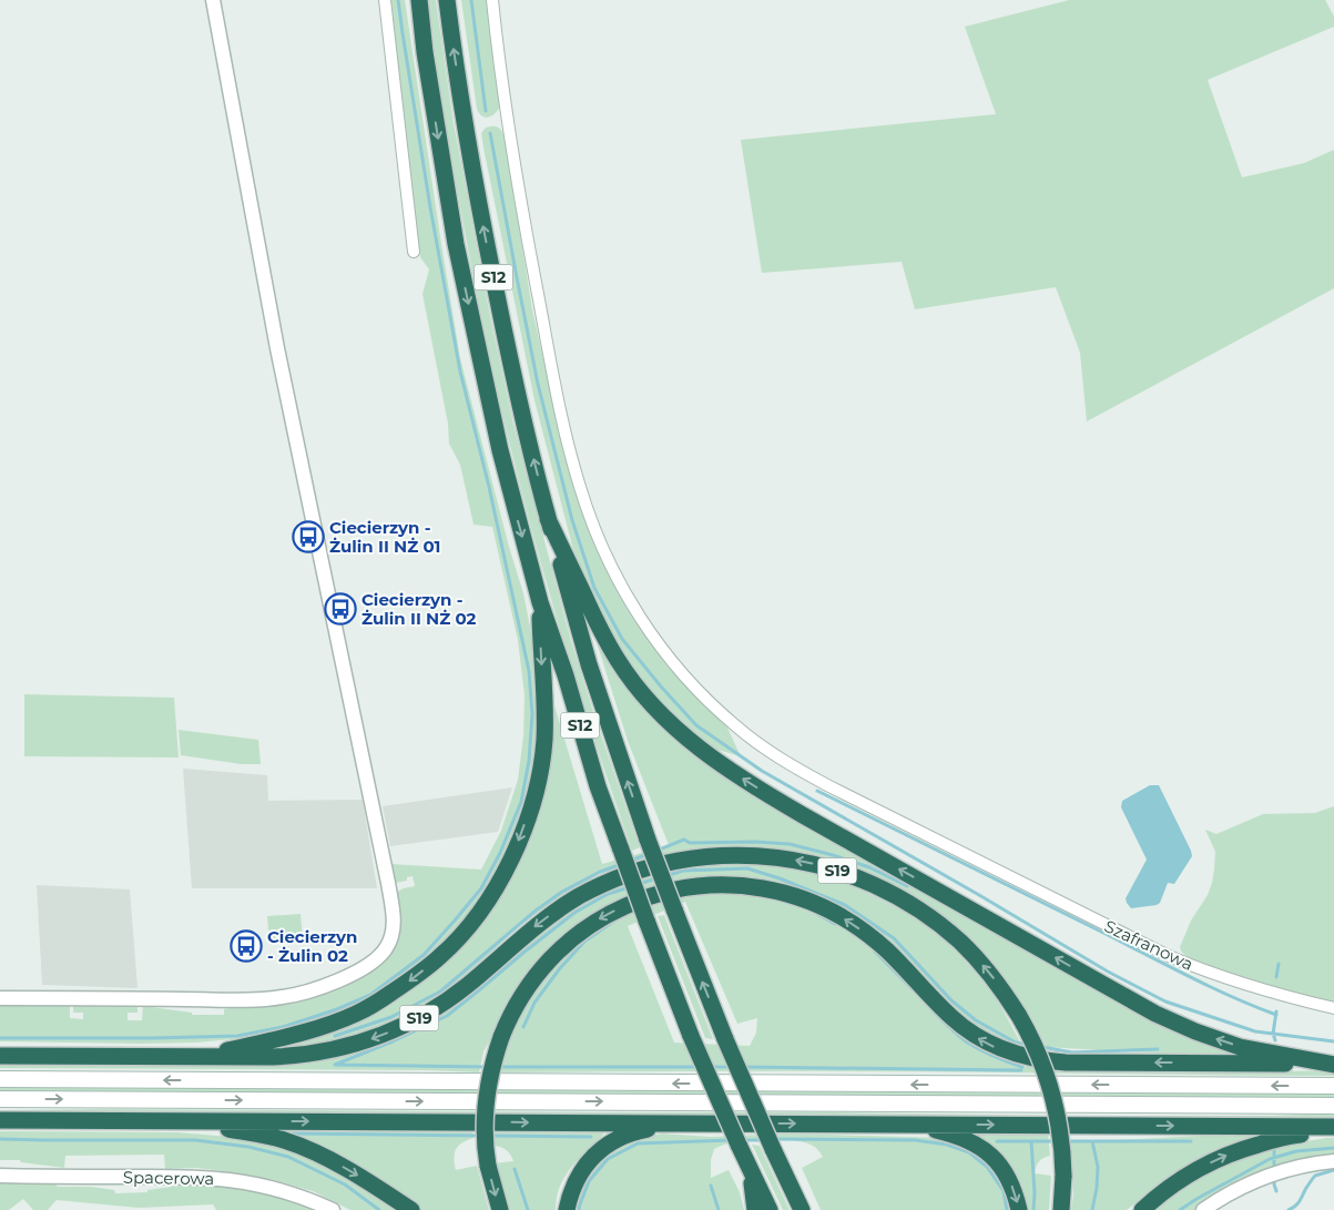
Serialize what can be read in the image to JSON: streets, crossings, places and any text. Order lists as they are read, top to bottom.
{
  "streets": {
    "highway": ["S12", "S19"],
    "street": ["Szafranowa", "Spacerowa"]
  },
  "places": {
    "bus stop": ["Ciecierzyn - Żulin II NŻ 01", "Ciecierzyn - Żulin II NŻ 02", "Ciecierzyn - Żulin 02"]
  }
}
